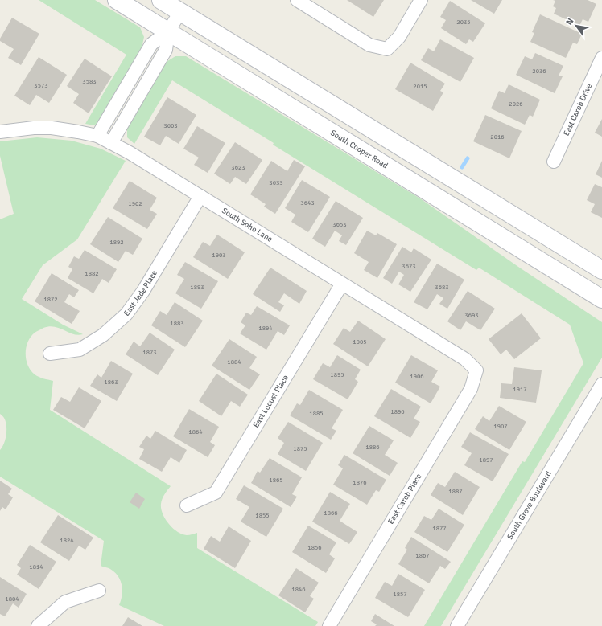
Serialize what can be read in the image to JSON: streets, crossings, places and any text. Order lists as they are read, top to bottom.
{
  "streets": {
    "main road": ["South Cooper Road"],
    "street": [
      "East Carob Drive",
      "South Soho Lane",
      "East Jade Place",
      "East Locust Place",
      "East Carob Place",
      "South Grove Boulevard"
    ]
  },
  "crossings": [
    ["South Soho Lane", "East Jade Place"],
    ["South Soho Lane", "East Locust Place"],
    ["South Soho Lane", "East Carob Place"]
  ],
  "house_numbers": [
    "2035",
    "2036",
    "3583",
    "3573",
    "2015",
    "2026",
    "3603",
    "2016",
    "3623",
    "3633",
    "3643",
    "1902",
    "3653",
    "1892",
    "1903",
    "3673",
    "1882",
    "1893",
    "3683",
    "1872",
    "3693",
    "1883",
    "1894",
    "1905",
    "1873",
    "1884",
    "1895",
    "1906",
    "1863",
    "1917",
    "1896",
    "1885",
    "1907",
    "1864",
    "1886",
    "1875",
    "1897",
    "1865",
    "1876",
    "1887",
    "1866",
    "1855",
    "1877",
    "1824",
    "1856",
    "1867",
    "1814",
    "1846",
    "1857",
    "1804"
  ],
  "north": "top left"
}
